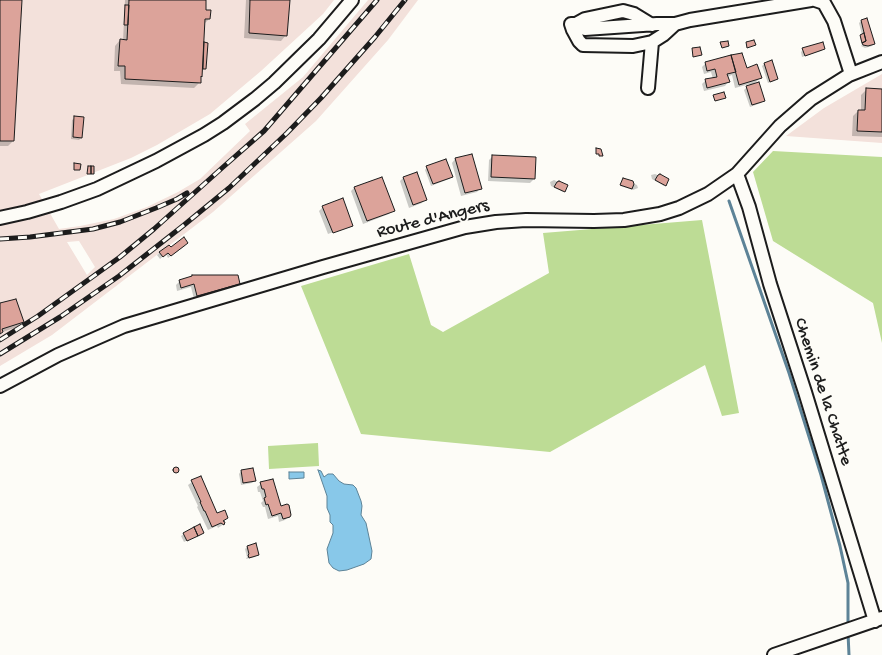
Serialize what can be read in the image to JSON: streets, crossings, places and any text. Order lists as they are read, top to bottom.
{
  "streets": {
    "street": ["Route d'Angers", "Chemin de la Chatte"]
  },
  "crossings": [
    ["Route d'Angers", "Chemin de la Chatte"]
  ]
}
